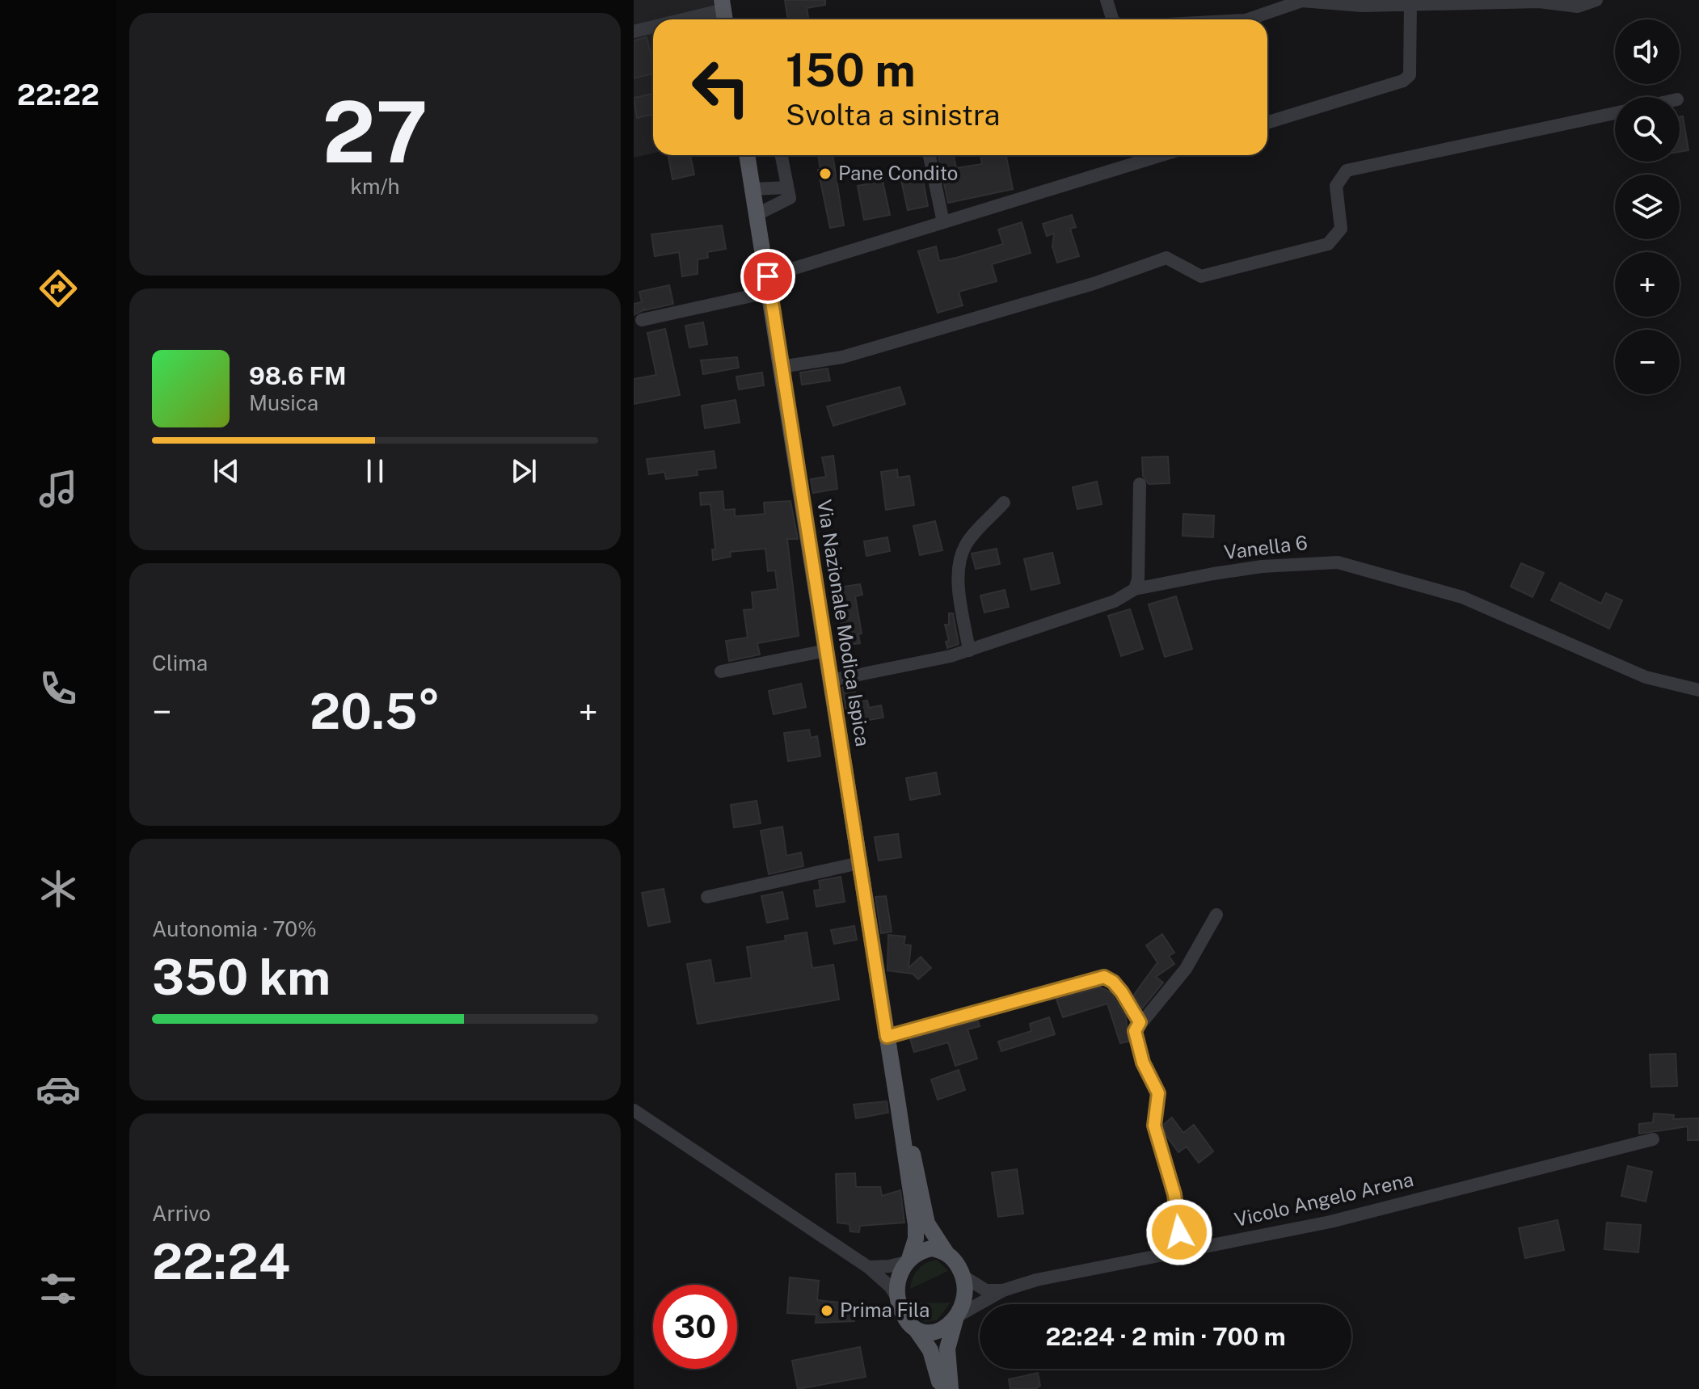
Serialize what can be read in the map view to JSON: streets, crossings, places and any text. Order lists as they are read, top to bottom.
{
  "streets": {
    "main road": ["Via Nazionale Modica Ispica"],
    "street": ["Vanella 6", "Vicolo Angelo Arena"]
  },
  "crossings": [
    ["Vanella 6", "Via Nazionale Modica Ispica"]
  ],
  "places": ["Pane Condito", "Prima Fila"],
  "page": {
    "tabs": "22:22",
    "tile": [
      ["27", "km/h"],
      "Clima",
      ["Autonomia · 70%", "350 km"],
      ["Arrivo", "22:24"]
    ],
    "map_buttons": ["+", "−"],
    "turn": ["150 m", "Svolta a sinistra"],
    "song": ["98.6 FM", "Musica"],
    "heat": ["−", "20.5°", "+"],
    "limit": "30",
    "trip": "22:24 · 2 min · 700 m"
  }
}
